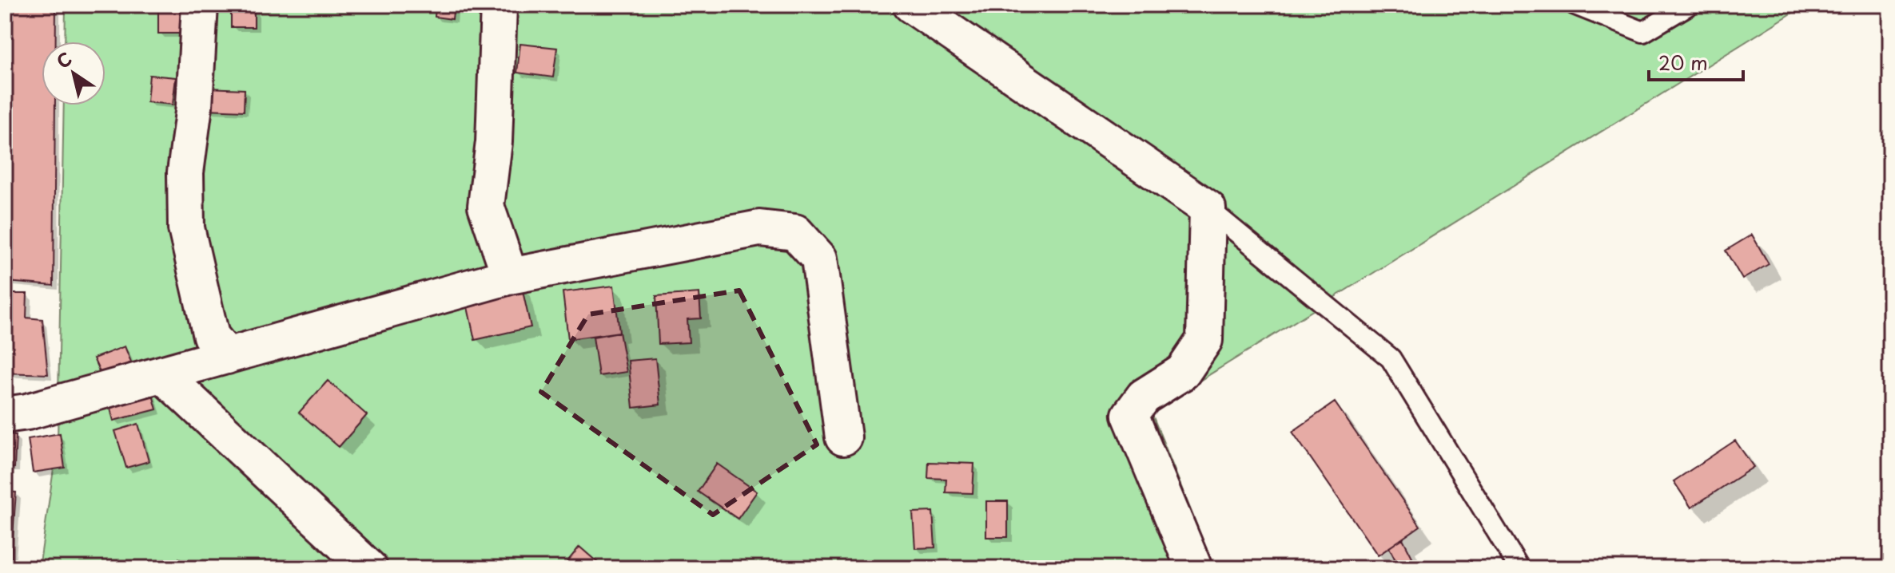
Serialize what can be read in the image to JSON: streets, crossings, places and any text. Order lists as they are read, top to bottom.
{
  "scale_bar": "20 m",
  "north": "top left"
}
